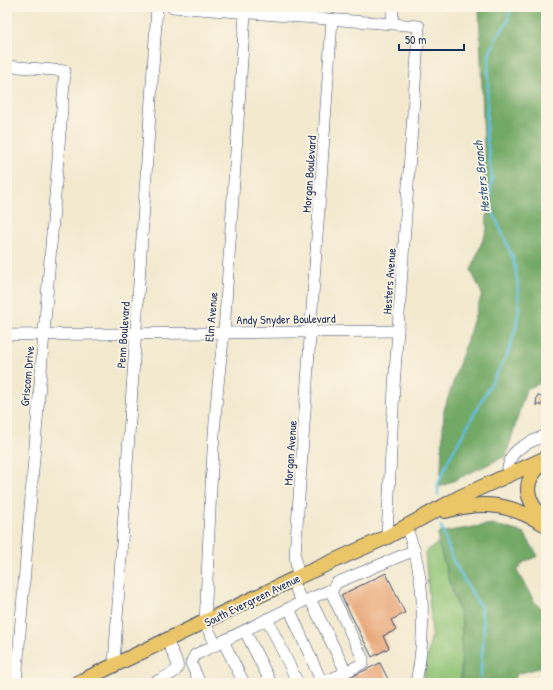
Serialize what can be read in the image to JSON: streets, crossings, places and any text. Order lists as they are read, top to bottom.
{
  "streets": {
    "main road": ["South Evergreen Avenue"],
    "street": [
      "Morgan Boulevard",
      "Hesters Avenue",
      "Elm Avenue",
      "Andy Snyder Boulevard",
      "Penn Boulevard",
      "Griscom Drive",
      "Morgan Avenue"
    ]
  },
  "crossings": [
    ["Morgan Boulevard", "Andy Snyder Boulevard"],
    ["Morgan Boulevard", "Morgan Avenue"],
    ["Hesters Avenue", "Andy Snyder Boulevard"],
    ["Hesters Avenue", "South Evergreen Avenue"],
    ["Elm Avenue", "Andy Snyder Boulevard"],
    ["Elm Avenue", "South Evergreen Avenue"],
    ["Andy Snyder Boulevard", "Penn Boulevard"],
    ["Andy Snyder Boulevard", "Griscom Drive"],
    ["Andy Snyder Boulevard", "Morgan Avenue"],
    ["Penn Boulevard", "South Evergreen Avenue"],
    ["Morgan Avenue", "South Evergreen Avenue"]
  ],
  "water": ["Hesters Branch"],
  "scale_bar": "50 m"
}
